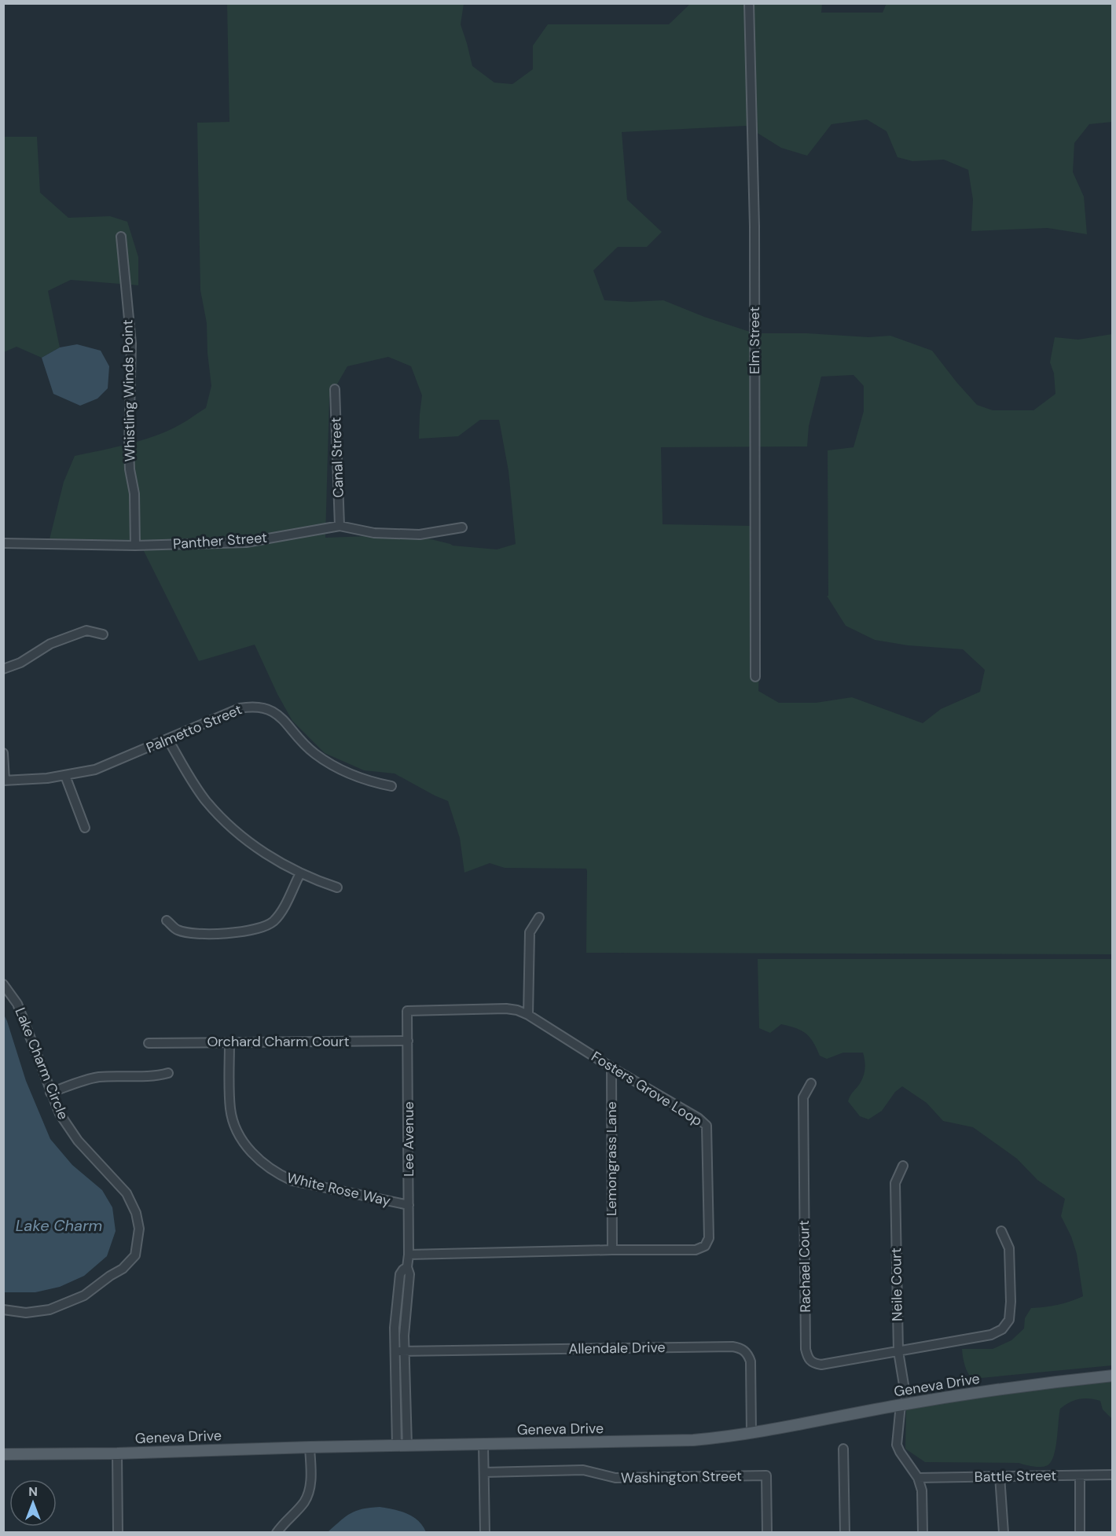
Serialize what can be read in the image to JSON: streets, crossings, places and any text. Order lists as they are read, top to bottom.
{
  "streets": {
    "main road": ["Geneva Drive"],
    "street": [
      "Elm Street",
      "Whistling Winds Point",
      "Canal Street",
      "Panther Street",
      "Palmetto Street",
      "Orchard Charm Court",
      "Lake Charm Circle",
      "Fosters Grove Loop",
      "Lee Avenue",
      "Lemongrass Lane",
      "White Rose Way",
      "Rachael Court",
      "Neile Court",
      "Allendale Drive",
      "Battle Street",
      "Washington Street"
    ]
  },
  "crossings": [
    ["Whistling Winds Point", "Panther Street"],
    ["Canal Street", "Panther Street"],
    ["Orchard Charm Court", "Lee Avenue"],
    ["Orchard Charm Court", "White Rose Way"],
    ["Fosters Grove Loop", "Lee Avenue"],
    ["Fosters Grove Loop", "Lemongrass Lane"],
    ["Lee Avenue", "White Rose Way"],
    ["Lee Avenue", "Allendale Drive"],
    ["Lee Avenue", "Geneva Drive"],
    ["Rachael Court", "Neile Court"],
    ["Neile Court", "Geneva Drive"],
    ["Neile Court", "Battle Street"],
    ["Allendale Drive", "Geneva Drive"]
  ],
  "water": ["Lake Charm"],
  "north": "top"
}
